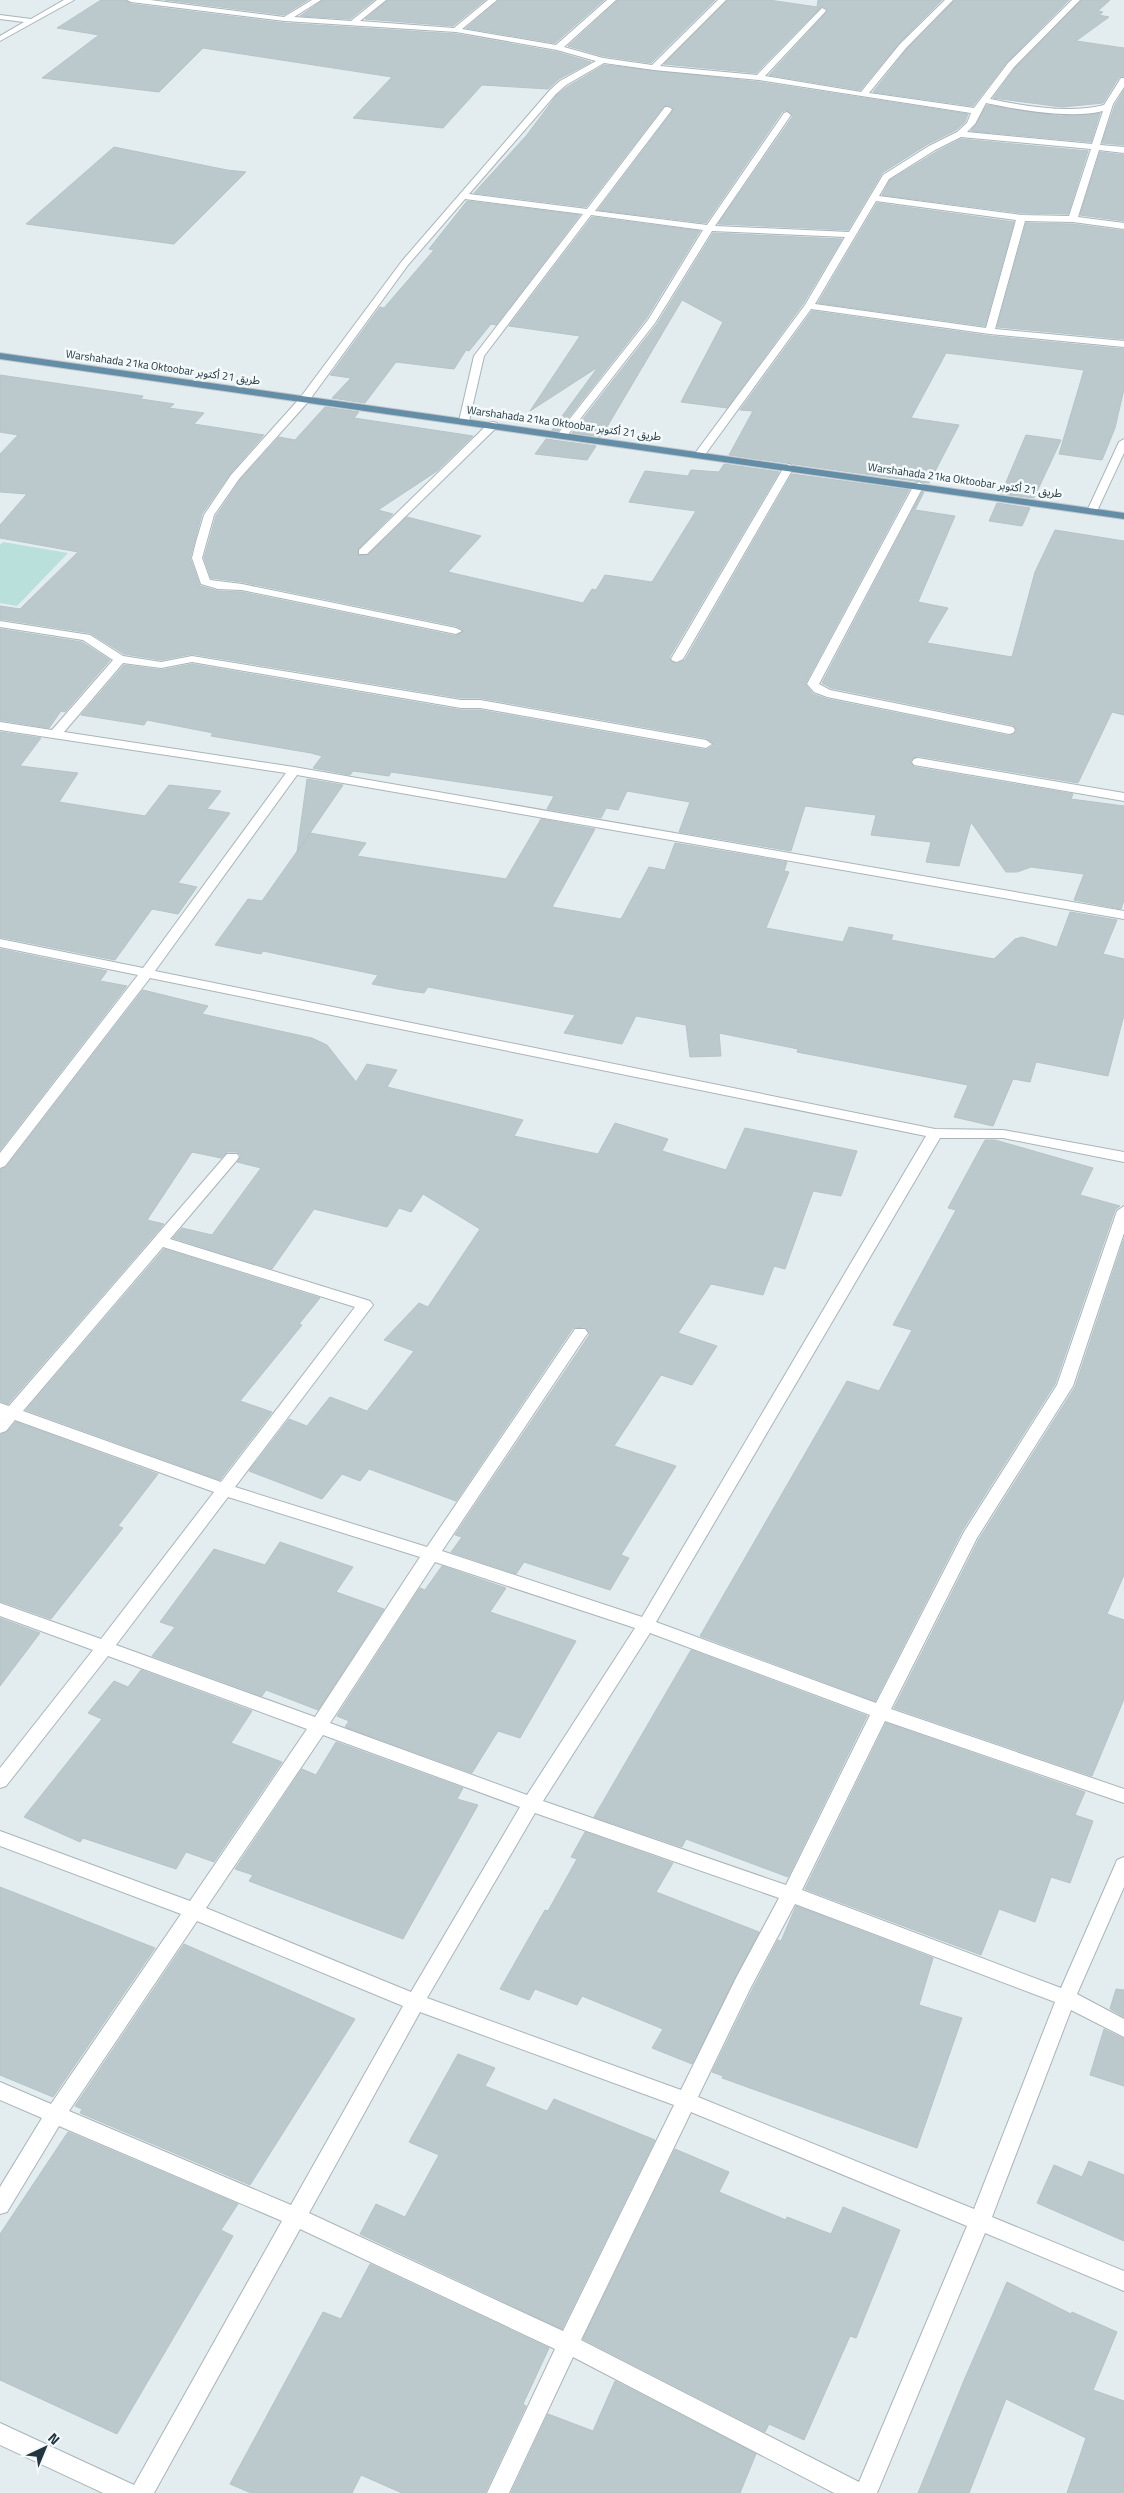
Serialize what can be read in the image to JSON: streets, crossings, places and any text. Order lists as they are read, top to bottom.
{
  "streets": {
    "main road": ["Warshahada 21ka Oktoobar طريق 21 أكتوبر"]
  },
  "north": "top right"
}
